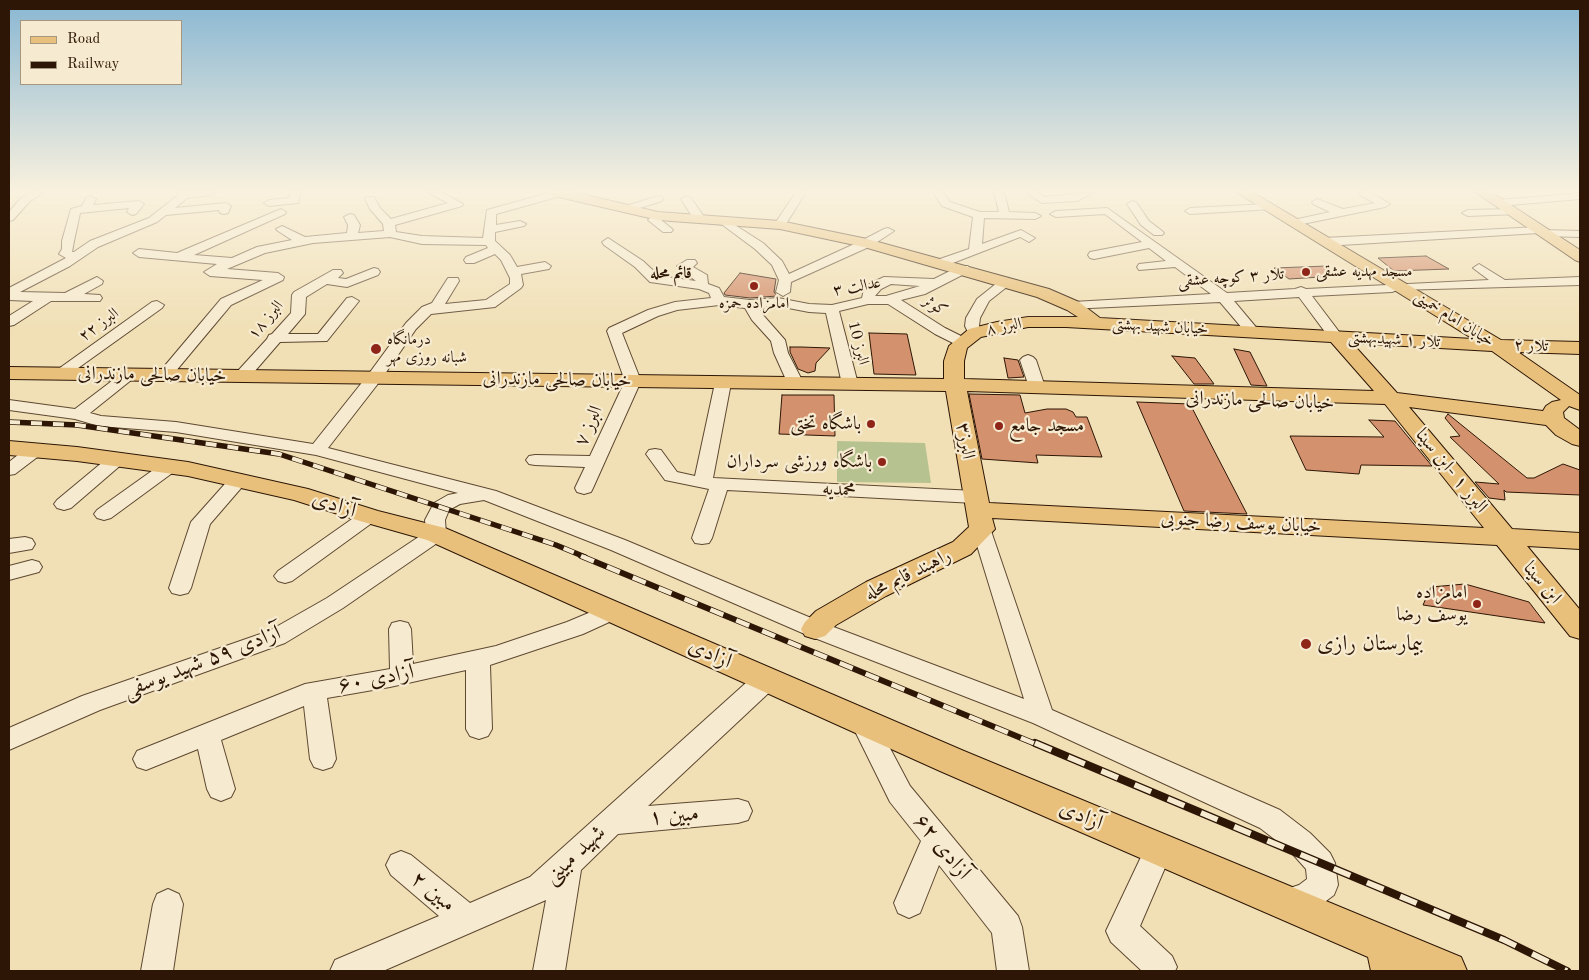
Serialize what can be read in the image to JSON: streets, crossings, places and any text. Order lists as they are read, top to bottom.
{
  "streets": {
    "main road": [
      "خیابان امام خمینی",
      "البرز ۸",
      "خیابان شهید بهشتی",
      "تلار ۱ شهیدبهشتی",
      "تلار ۲",
      "خیابان صالحی مازندرانی",
      "البرز۳",
      "البرز ۱ -ابن سینا",
      "آزادی",
      "خیابان یوسف رضا جنوبی",
      "راهبند قایم محله",
      "ابن سینا"
    ],
    "street": [
      "تلار ۳ کوچه عشقی",
      "عدالت ۳",
      "کوثر",
      "البرز ۱۸",
      "البرز ۲۲",
      "البرز 10",
      "البرز ۷",
      "محمدیه",
      "آزادی ۵۹ شهید یوسفی",
      "آزادی ۶۰",
      "مبین ۱",
      "آزادی ۶۲",
      "شهید مبینی",
      "مبین ۲"
    ]
  },
  "crossings": [
    ["تلار ۳ کوچه عشقی", "خیابان امام خمینی"],
    ["تلار ۳ کوچه عشقی", "خیابان شهید بهشتی"],
    ["عدالت ۳", "کوثر"],
    ["عدالت ۳", "خیابان شهید بهشتی"],
    ["عدالت ۳", "البرز 10"],
    ["کوثر", "البرز ۸"],
    ["خیابان امام خمینی", "تلار ۱ شهیدبهشتی"],
    ["خیابان امام خمینی", "تلار ۲"],
    ["خیابان امام خمینی", "خیابان صالحی مازندرانی"],
    ["البرز ۱۸", "خیابان صالحی مازندرانی"],
    ["البرز ۲۲", "خیابان صالحی مازندرانی"],
    ["البرز ۸", "خیابان شهید بهشتی"],
    ["البرز ۸", "خیابان صالحی مازندرانی"],
    ["البرز ۸", "البرز۳"],
    ["خیابان شهید بهشتی", "تلار ۱ شهیدبهشتی"],
    ["خیابان شهید بهشتی", "البرز ۱ -ابن سینا"],
    ["تلار ۱ شهیدبهشتی", "تلار ۲"],
    ["تلار ۱ شهیدبهشتی", "البرز ۱ -ابن سینا"],
    ["البرز 10", "خیابان صالحی مازندرانی"],
    ["خیابان صالحی مازندرانی", "البرز ۷"],
    ["خیابان صالحی مازندرانی", "البرز۳"],
    ["خیابان صالحی مازندرانی", "البرز ۱ -ابن سینا"],
    ["البرز۳", "محمدیه"],
    ["البرز۳", "خیابان یوسف رضا جنوبی"],
    ["البرز۳", "راهبند قایم محله"],
    ["البرز ۱ -ابن سینا", "خیابان یوسف رضا جنوبی"],
    ["البرز ۱ -ابن سینا", "ابن سینا"],
    ["محمدیه", "خیابان یوسف رضا جنوبی"],
    ["محمدیه", "راهبند قایم محله"],
    ["آزادی", "آزادی ۵۹ شهید یوسفی"],
    ["آزادی", "آزادی ۶۰"],
    ["آزادی", "آزادی ۶۲"],
    ["آزادی", "شهید مبینی"],
    ["خیابان یوسف رضا جنوبی", "راهبند قایم محله"],
    ["خیابان یوسف رضا جنوبی", "ابن سینا"],
    ["مبین ۱", "شهید مبینی"],
    ["شهید مبینی", "مبین ۲"]
  ],
  "districts": ["قائم محله"],
  "places": [
    "مسجد مهدیه عشقی",
    "امامزاده حمزه",
    "درمانگاه شبانه روزی مهر",
    "باشگاه تختی",
    "مسجد جامع",
    "باشگاه ورزشی سرداران",
    "امامزاده یوسف رضا",
    "بیمارستان رازی"
  ],
  "legend": ["Road", "Railway"]
}
